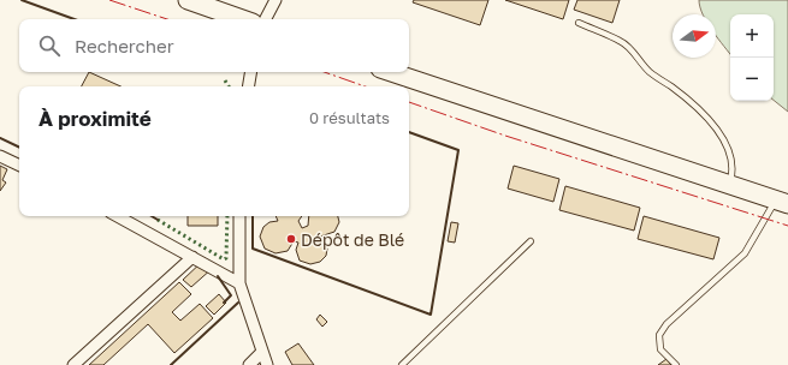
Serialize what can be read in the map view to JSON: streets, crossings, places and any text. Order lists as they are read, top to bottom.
{
  "places": ["Dépôt de Blé"],
  "north": "right",
  "page": {
    "map_buttons": ["+", "−"],
    "search": "Rechercher",
    "heading": ["À proximité", "0 résultats"]
  }
}
